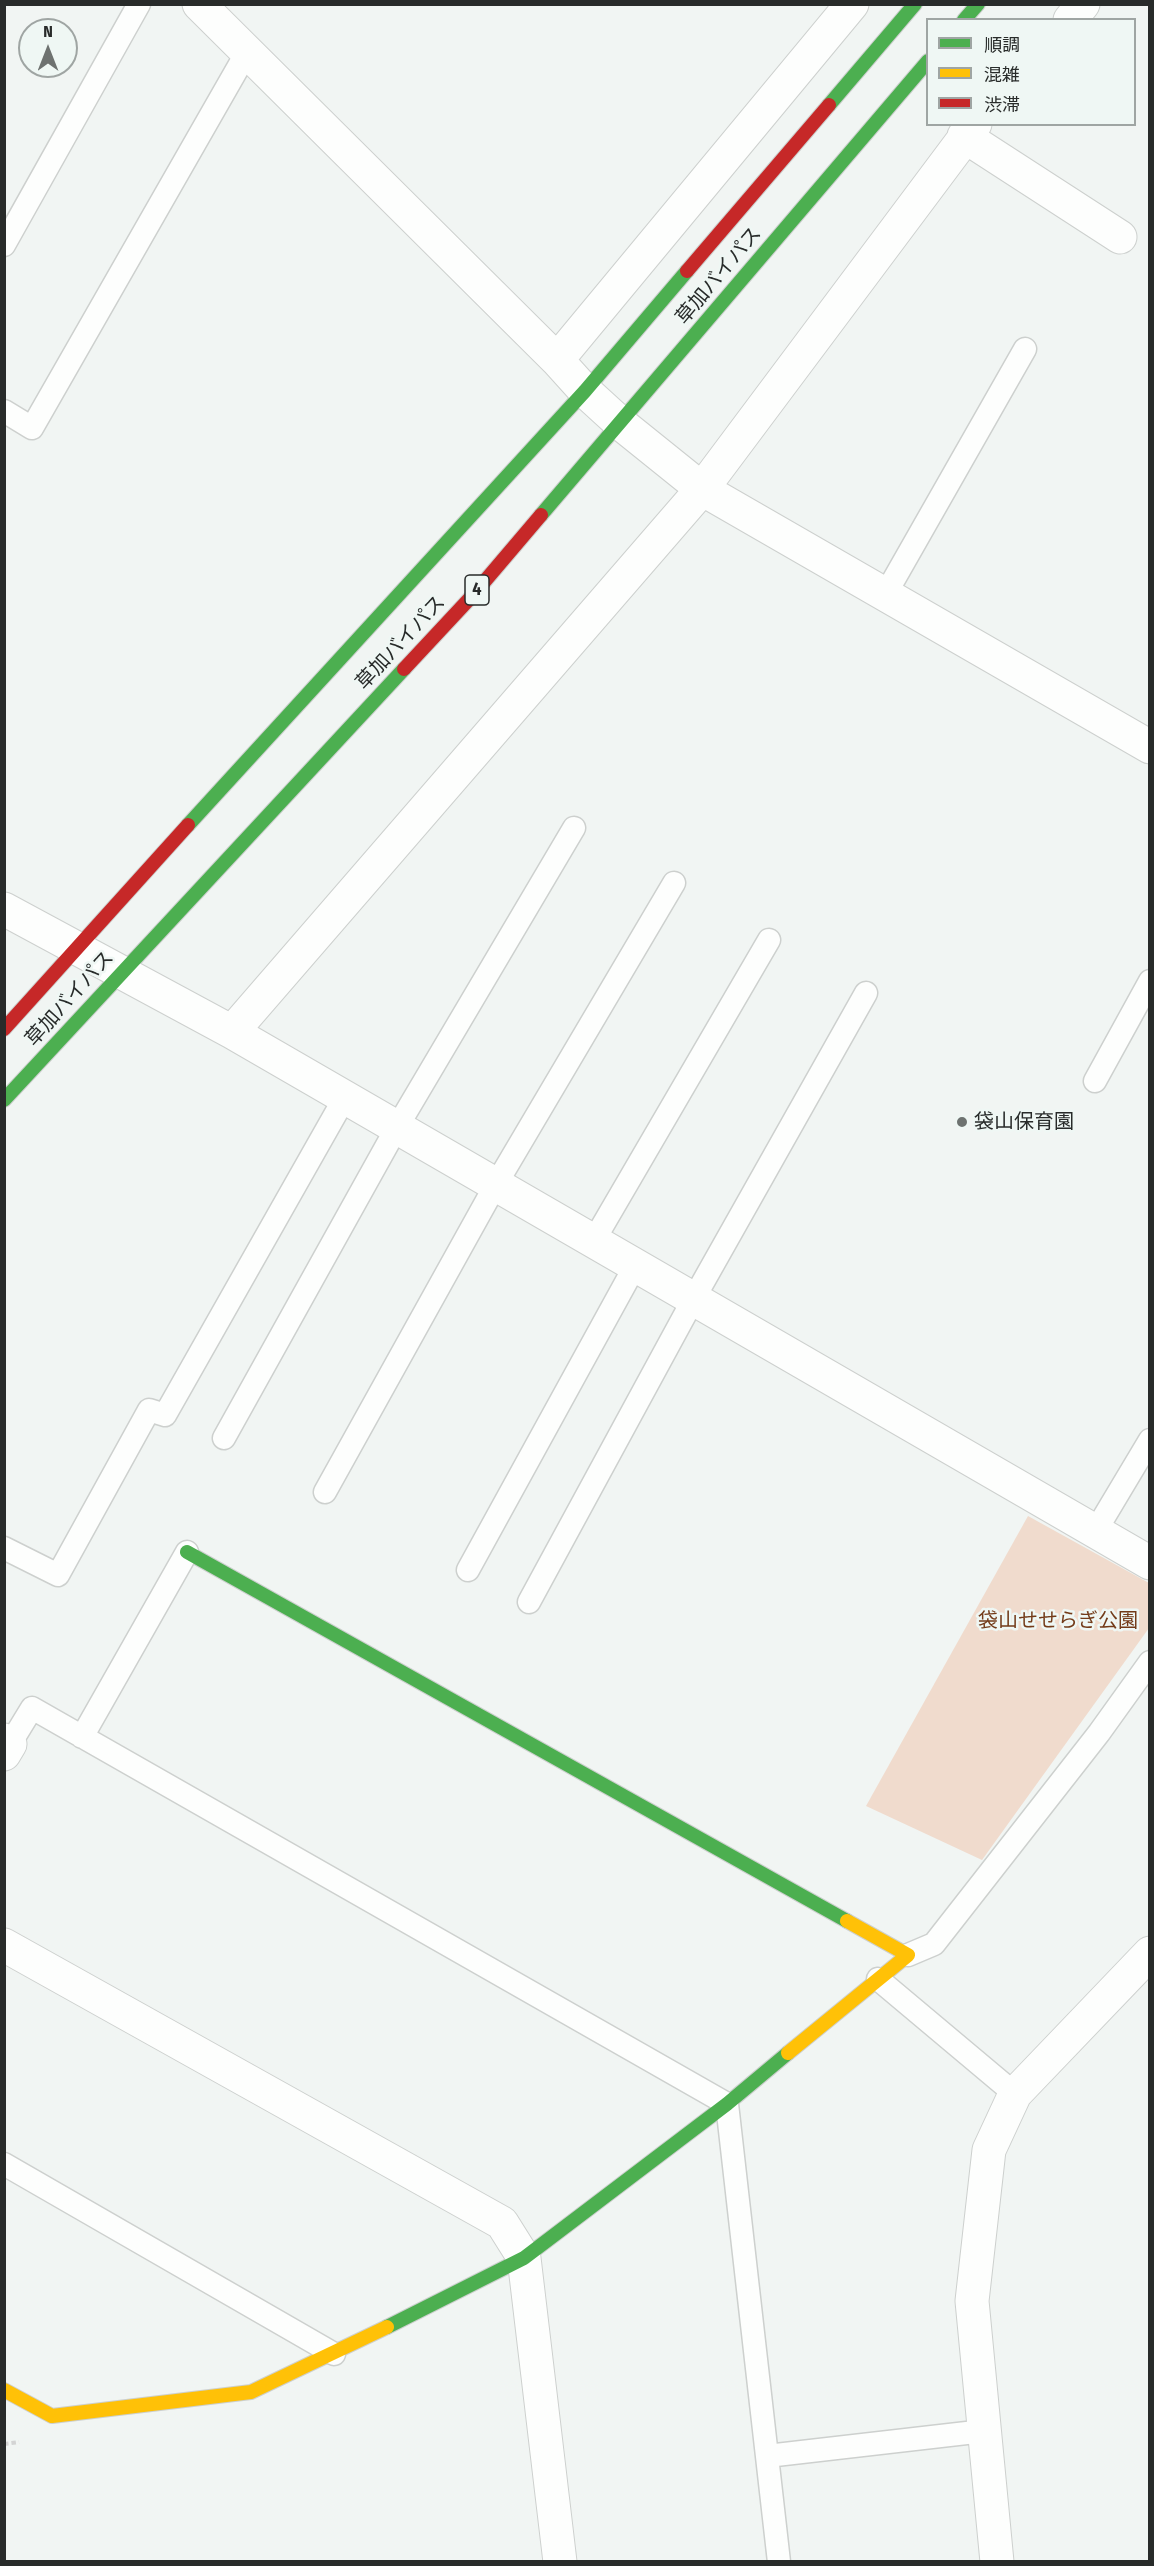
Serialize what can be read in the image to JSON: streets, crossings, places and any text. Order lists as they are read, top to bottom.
{
  "streets": {
    "main road": ["草加バイパス", "4"]
  },
  "parks": ["袋山せせらぎ公園"],
  "places": ["袋山保育園"],
  "legend": ["順調", "混雑", "渋滞"],
  "north": "top"
}
